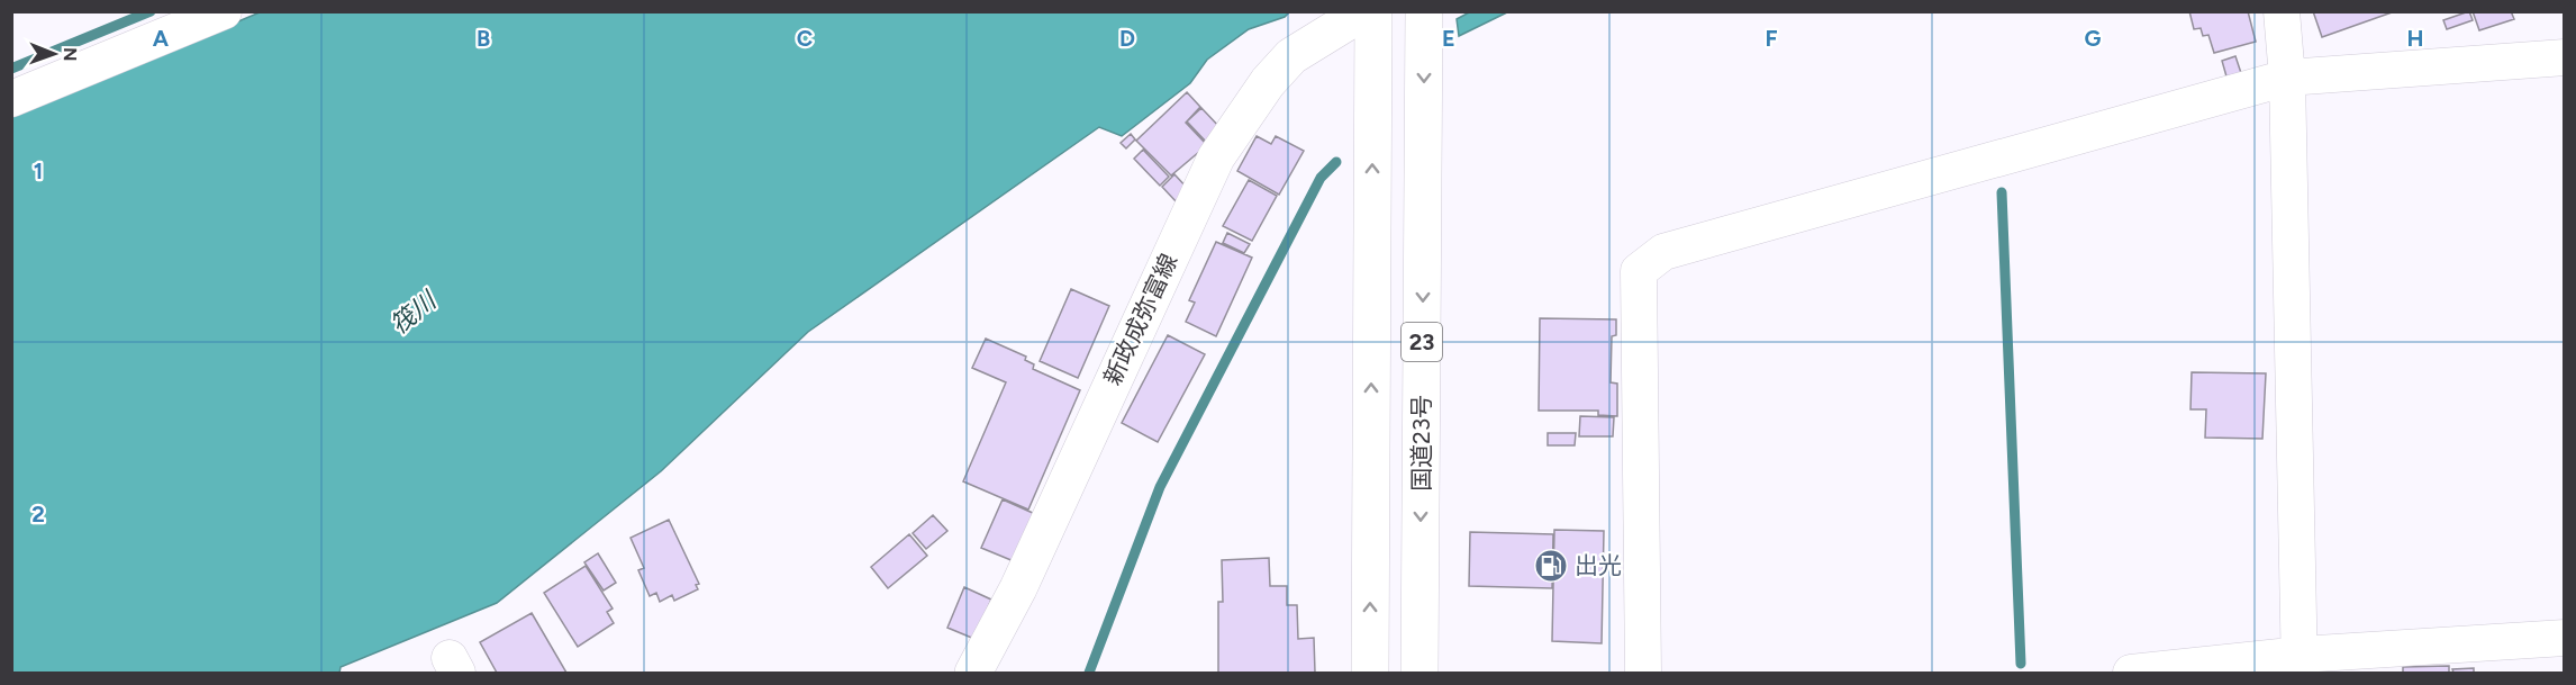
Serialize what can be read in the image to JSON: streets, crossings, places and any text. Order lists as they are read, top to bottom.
{
  "streets": {
    "main road": ["新政成弥富線", "23", "国道23号"]
  },
  "water": ["筏川"],
  "places": {
    "fuel station": ["出光"]
  },
  "north": "right",
  "grid": {
    "columns": [
      "A",
      "B",
      "C",
      "D",
      "E",
      "F",
      "G",
      "H"
    ],
    "rows": ["1", "2"]
  }
}
